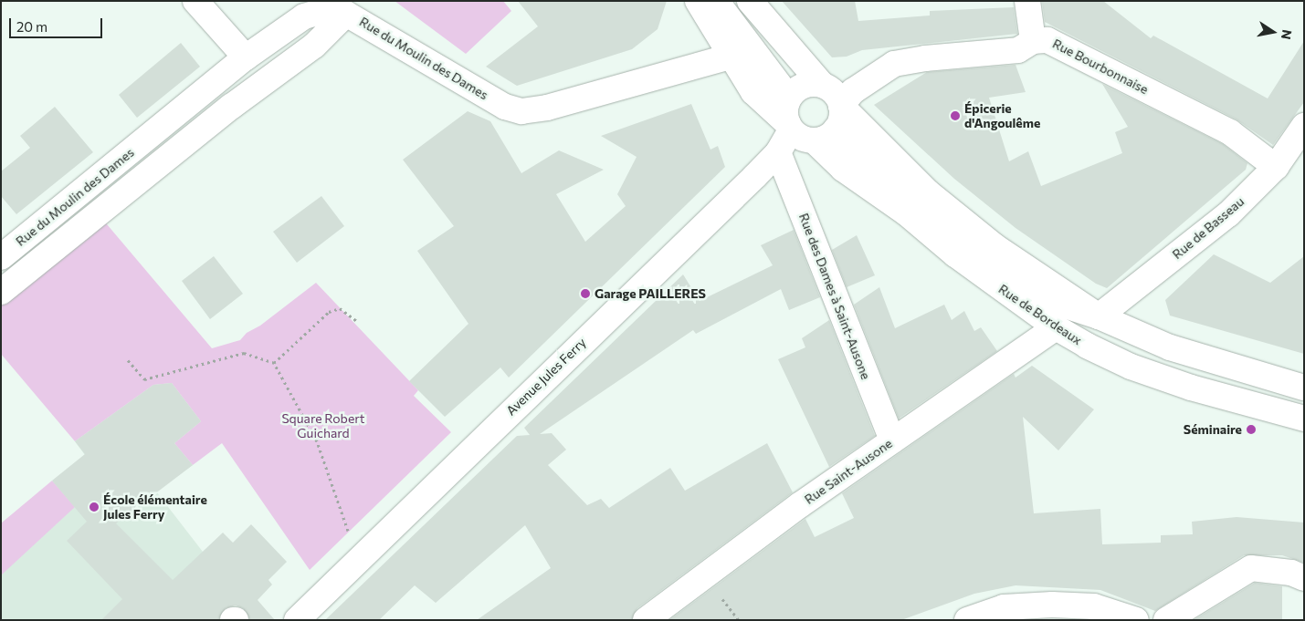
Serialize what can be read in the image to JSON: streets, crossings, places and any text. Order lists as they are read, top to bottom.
{
  "streets": {
    "street": [
      "Rue du Moulin des Dames",
      "Rue Bourbonnaise",
      "Rue de Basseau",
      "Rue des Dames à Saint-Ausone",
      "Rue de Bordeaux",
      "Avenue Jules Ferry",
      "Rue Saint-Ausone"
    ]
  },
  "crossings": [
    ["Rue Bourbonnaise", "Rue de Basseau"],
    ["Rue des Dames à Saint-Ausone", "Avenue Jules Ferry"],
    ["Rue des Dames à Saint-Ausone", "Rue Saint-Ausone"],
    ["Rue de Bordeaux", "Avenue Jules Ferry"],
    ["Rue de Bordeaux", "Rue Saint-Ausone"]
  ],
  "parks": ["Square Robert Guichard"],
  "places": [
    "Épicerie d'Angoulême",
    "Garage PAILLERES",
    "Séminaire",
    "École élémentaire Jules Ferry"
  ],
  "scale_bar": "20 m",
  "north": "right"
}
